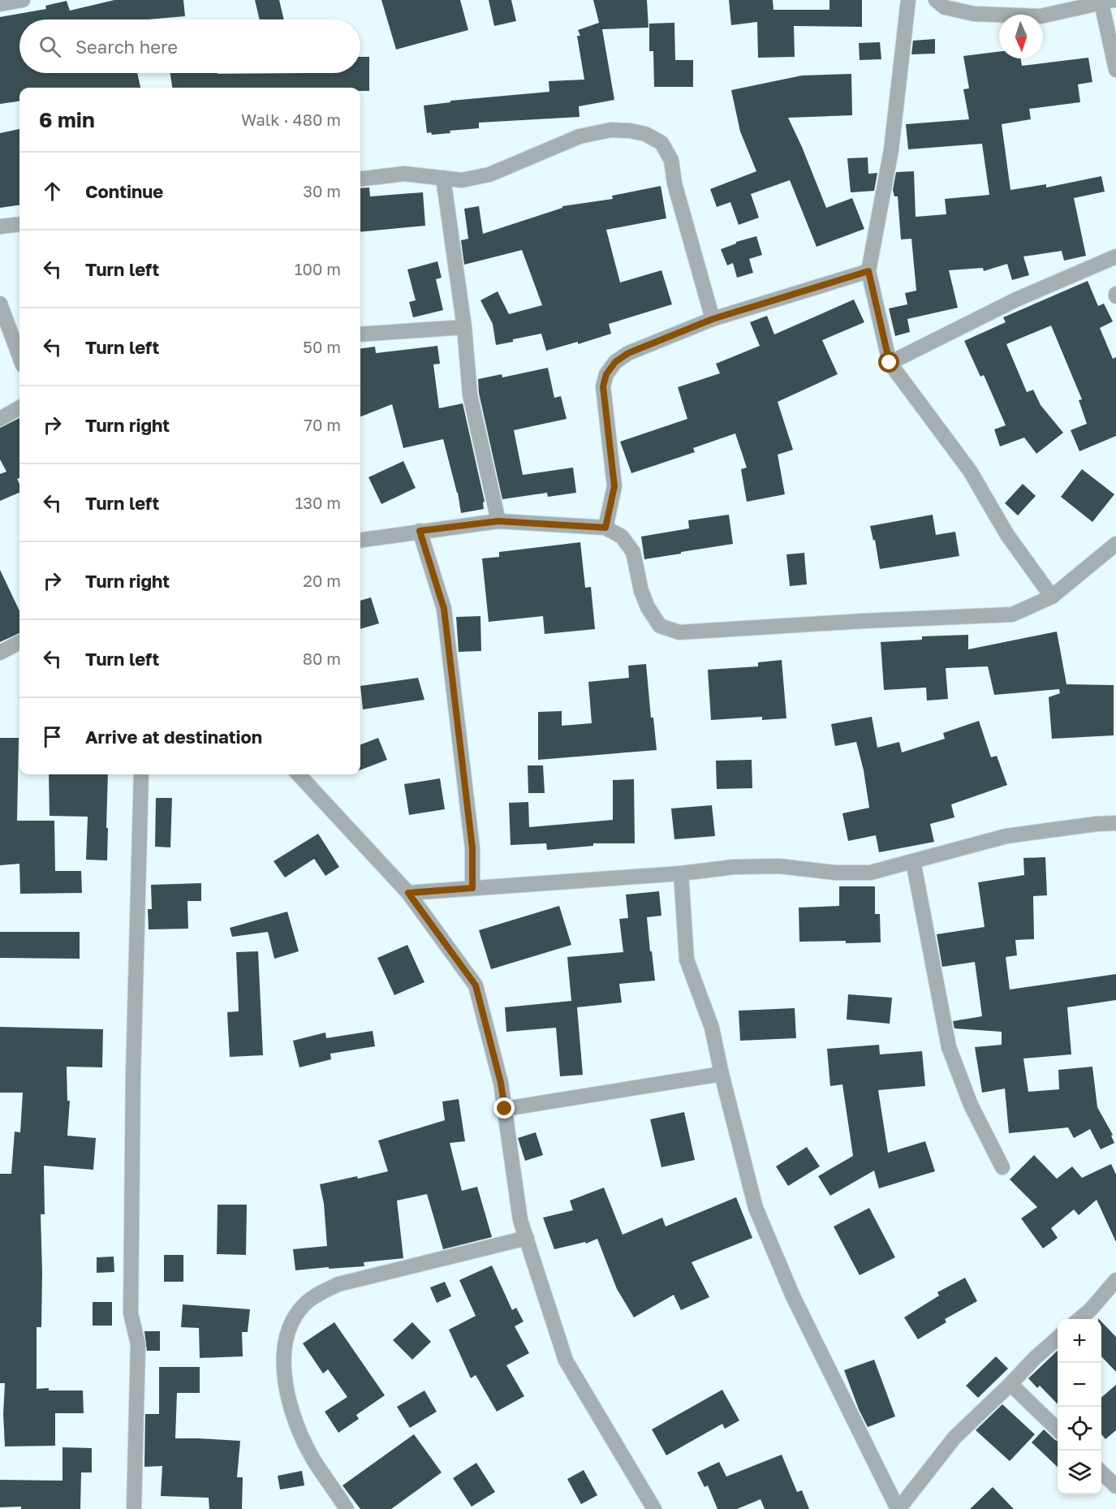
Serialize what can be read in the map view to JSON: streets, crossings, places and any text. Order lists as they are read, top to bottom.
{
  "north": "bottom",
  "page": {
    "search": "Search here",
    "heading": ["6 min", "Walk · 480 m"],
    "list": [
      ["Continue", "30 m"],
      ["Turn left", "100 m"],
      ["Turn left", "50 m"],
      ["Turn right", "70 m"],
      ["Turn left", "130 m"],
      ["Turn right", "20 m"],
      ["Turn left", "80 m"],
      "Arrive at destination"
    ],
    "map_buttons": ["+", "−"]
  }
}
